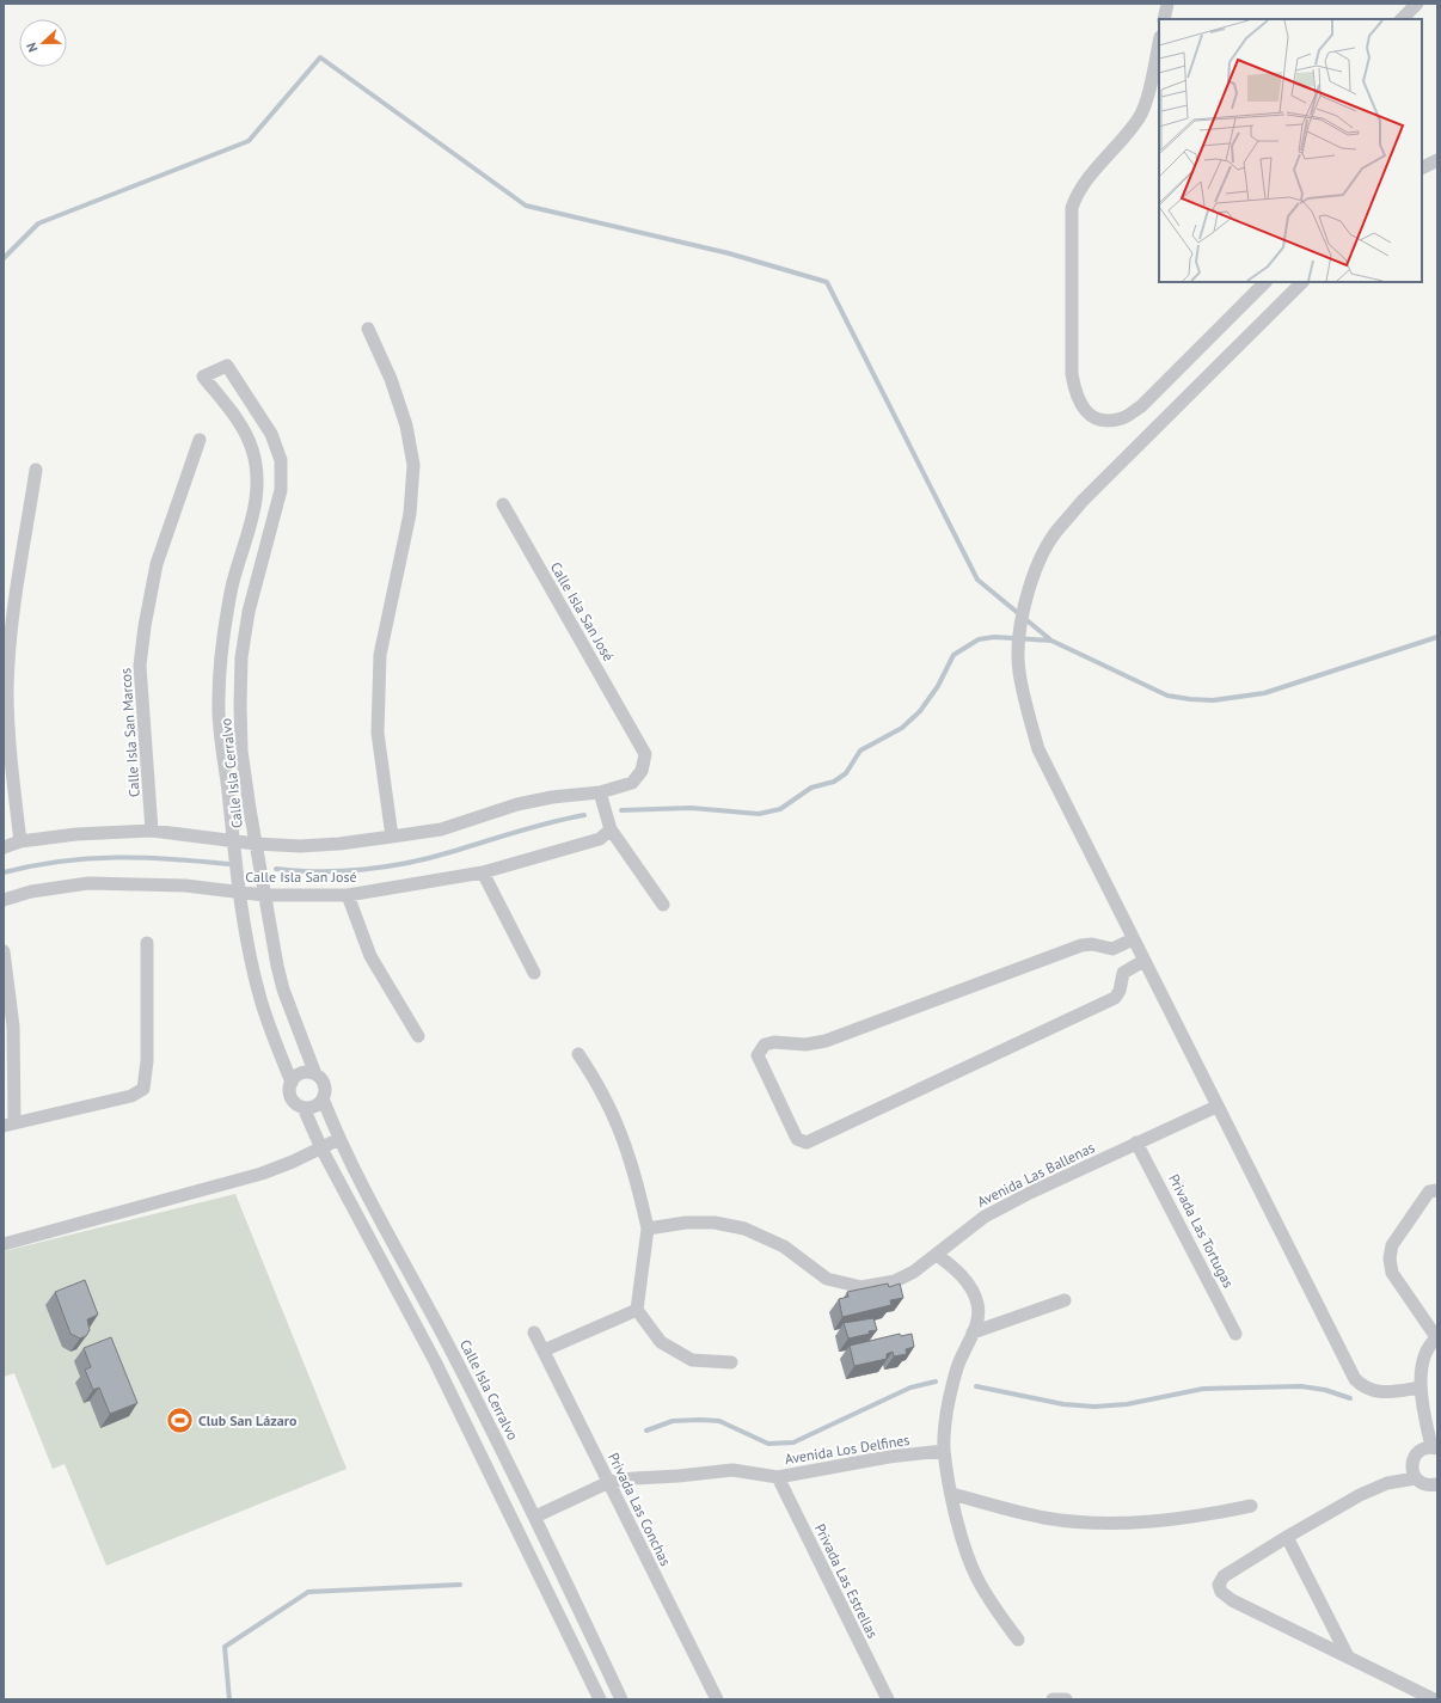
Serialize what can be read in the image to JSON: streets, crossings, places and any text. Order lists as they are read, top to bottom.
{
  "streets": {
    "street": [
      "Calle Isla San José",
      "Calle Isla San Marcos",
      "Calle Isla Cerralvo",
      "Avenida Las Ballenas",
      "Privada Las Tortugas",
      "Avenida Los Delfines",
      "Privada Las Conchas",
      "Privada Las Estrellas"
    ]
  },
  "crossings": [
    ["Calle Isla San José", "Calle Isla San Marcos"],
    ["Calle Isla San José", "Calle Isla Cerralvo"],
    ["Calle Isla Cerralvo", "Avenida Los Delfines"],
    ["Avenida Las Ballenas", "Privada Las Tortugas"],
    ["Avenida Los Delfines", "Privada Las Conchas"],
    ["Avenida Los Delfines", "Privada Las Estrellas"]
  ],
  "places": {
    "sports": ["Club San Lázaro"]
  },
  "north": "left"
}
